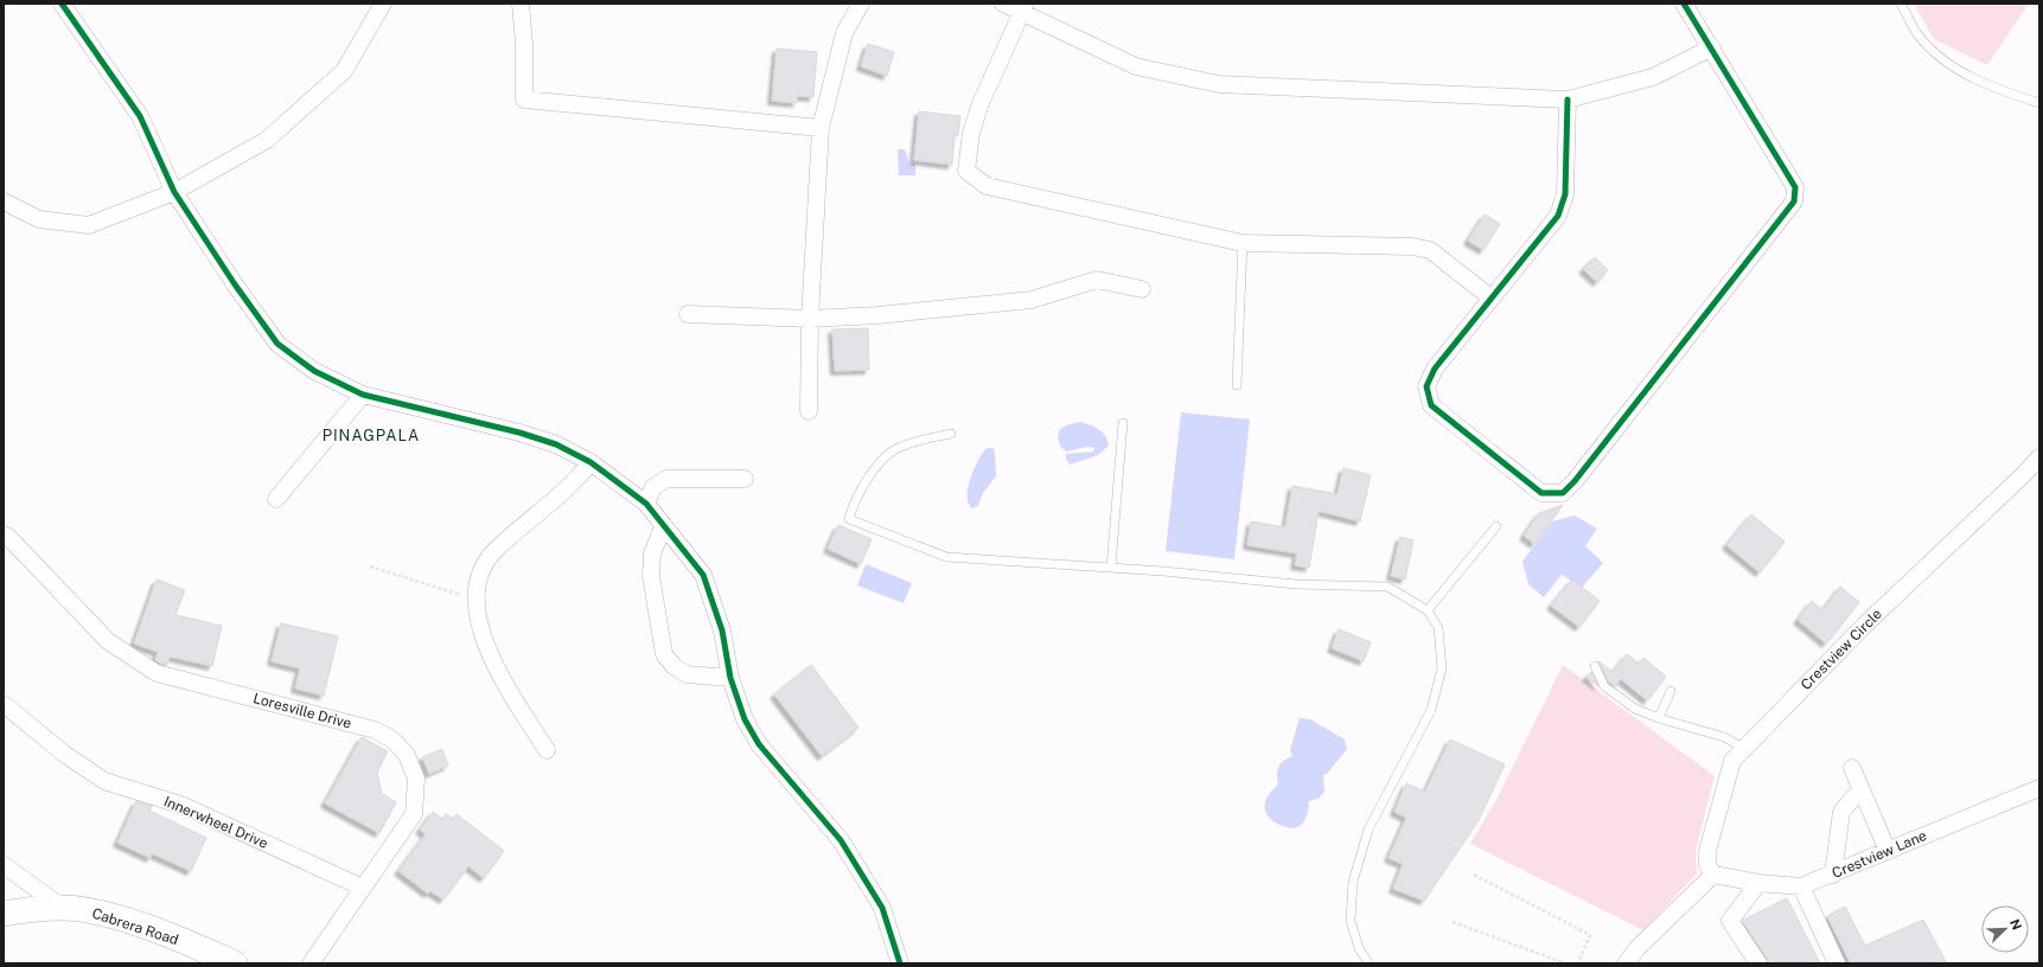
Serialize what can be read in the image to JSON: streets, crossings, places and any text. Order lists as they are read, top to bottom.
{
  "streets": {
    "main road": ["Cabrera Road"],
    "street": [
      "Crestview Circle",
      "Loresville Drive",
      "Innerwheel Drive",
      "Crestview Lane"
    ]
  },
  "crossings": [
    ["Crestview Circle", "Crestview Lane"],
    ["Loresville Drive", "Innerwheel Drive"]
  ],
  "districts": ["PINAGPALA"],
  "north": "top right"
}
